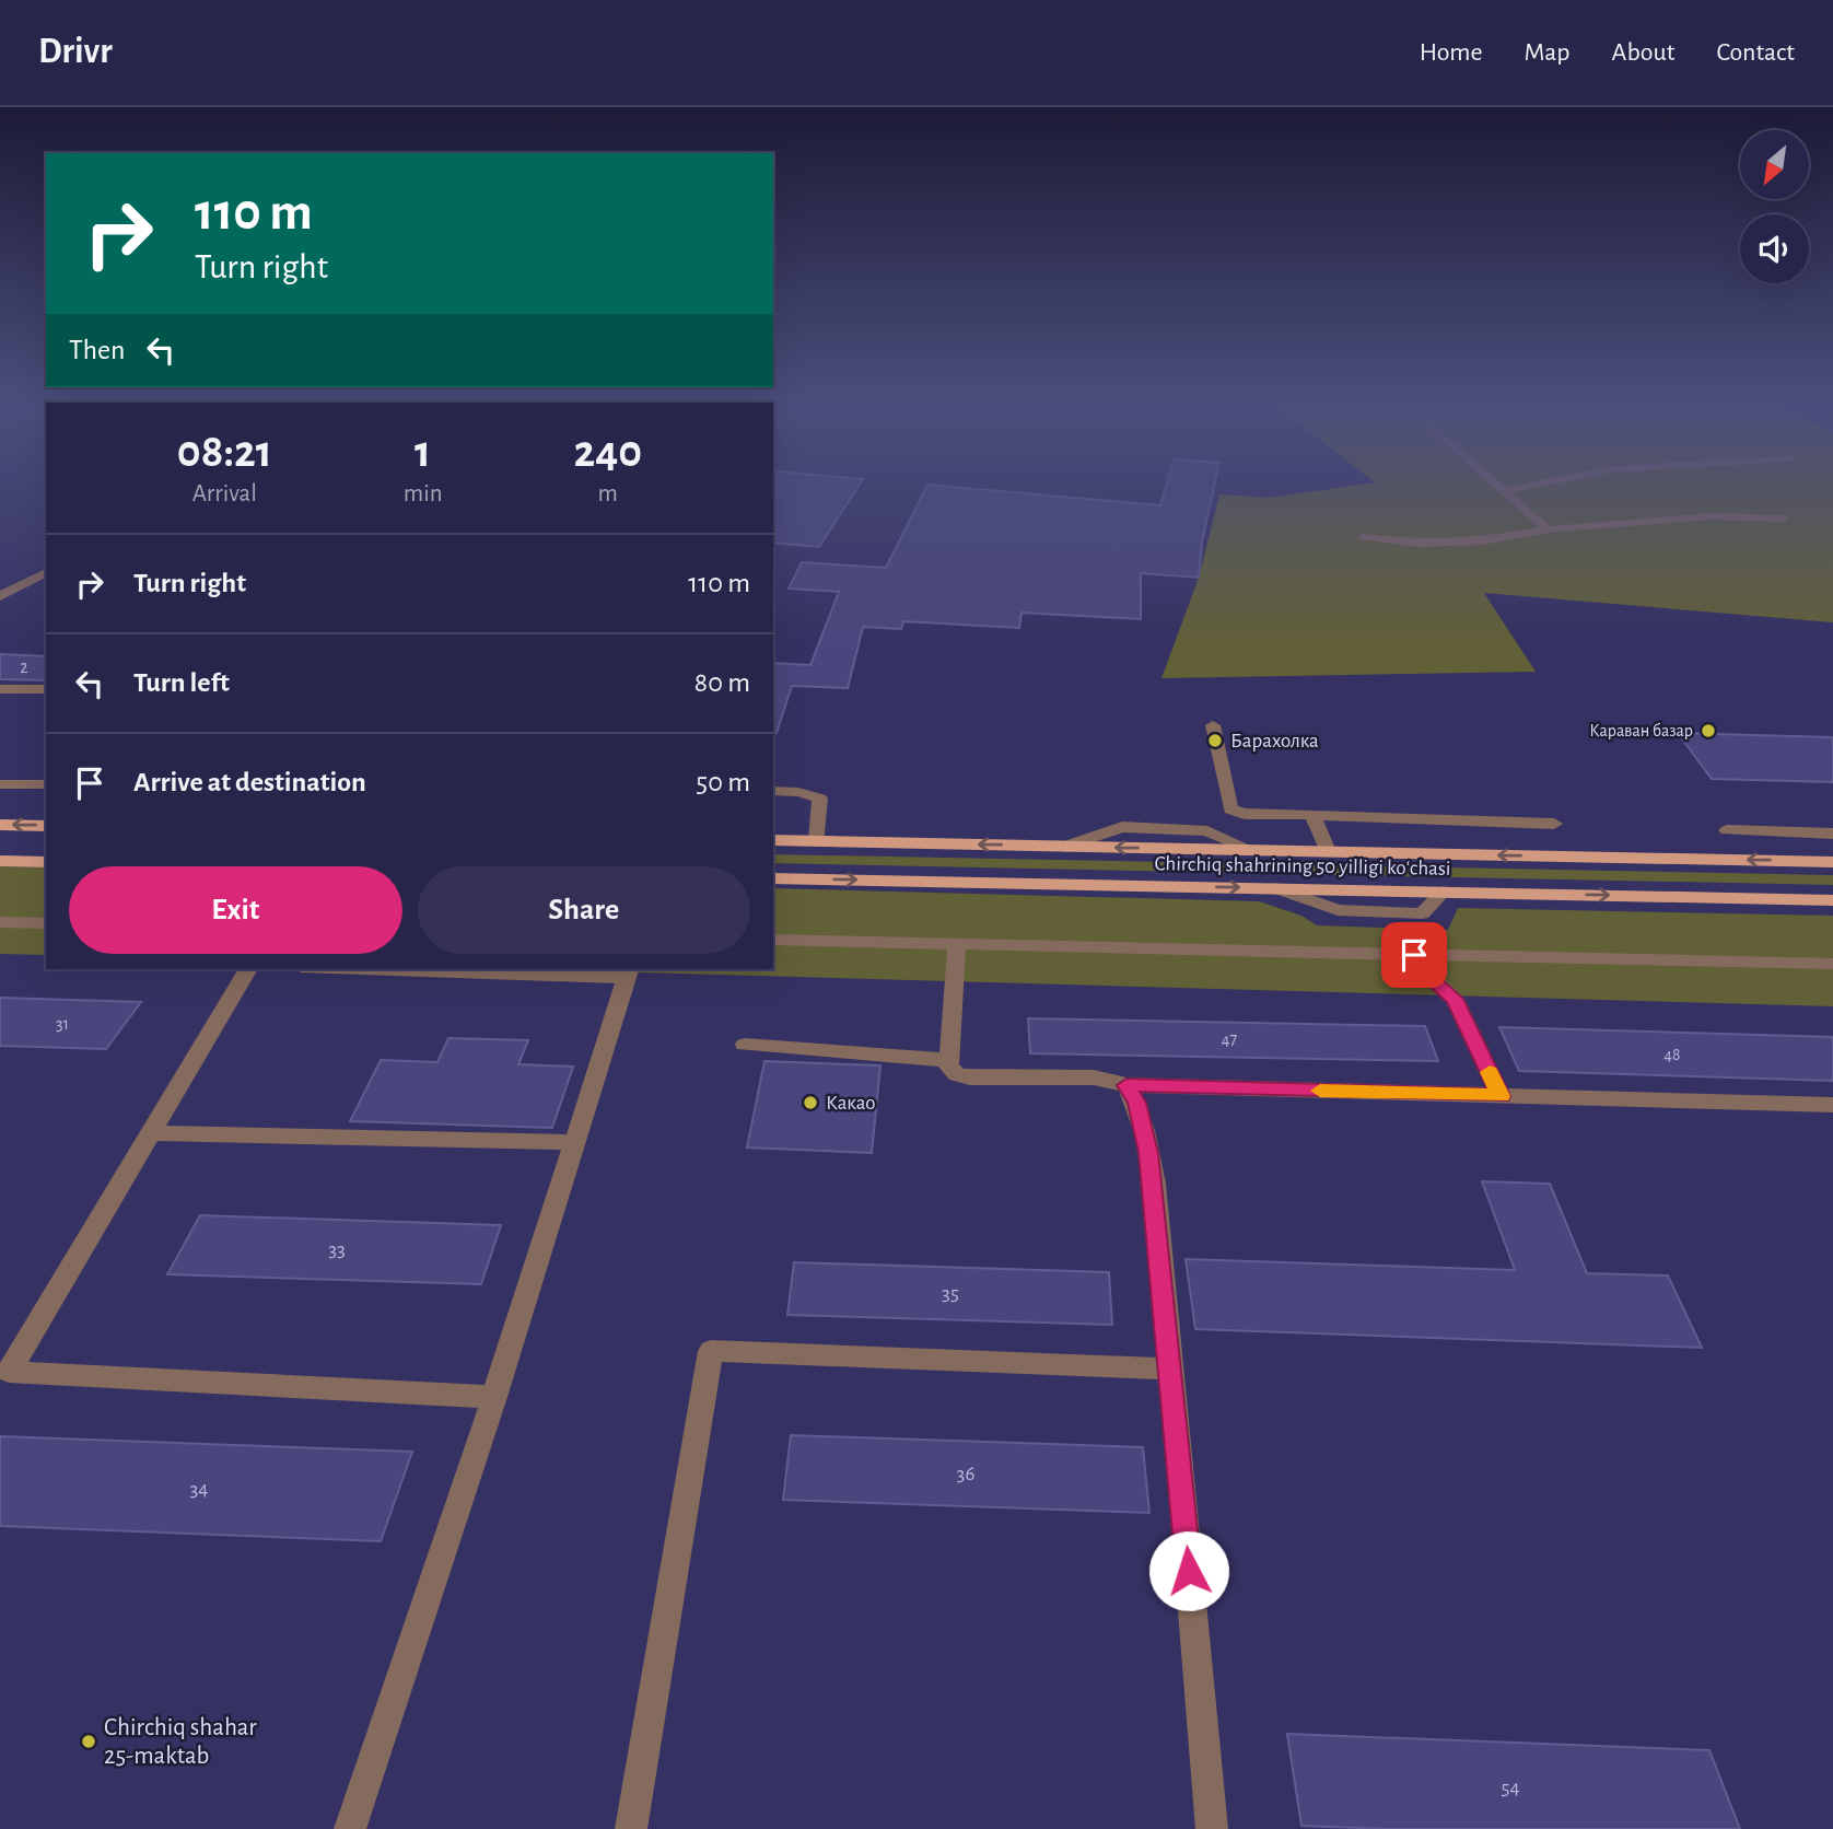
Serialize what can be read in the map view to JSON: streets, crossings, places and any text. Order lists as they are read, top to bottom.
{
  "streets": {
    "main road": ["Chirchiq shahrining 50 yilligi koʻchasi"]
  },
  "places": [
    "Караван базар",
    "Барахолка",
    "Какао",
    "Chirchiq shahar 25-maktab"
  ],
  "house_numbers": [
    "2",
    "31",
    "47",
    "48",
    "33",
    "35",
    "36",
    "34",
    "54"
  ],
  "north": "bottom left",
  "page": {
    "header": "Drivr",
    "nav": [
      "Home",
      "Map",
      "About",
      "Contact"
    ],
    "turn": ["110 m", "Turn right"],
    "then": "Then",
    "eta": [
      "08:21",
      "Arrival",
      "1",
      "min",
      "240",
      "m"
    ],
    "list": [
      {
        "name": "Turn right",
        "value": "110 m"
      },
      {
        "name": "Turn left",
        "value": "80 m"
      },
      {
        "name": "Arrive at destination",
        "value": "50 m"
      }
    ],
    "buttons": ["Exit", "Share"]
  }
}
